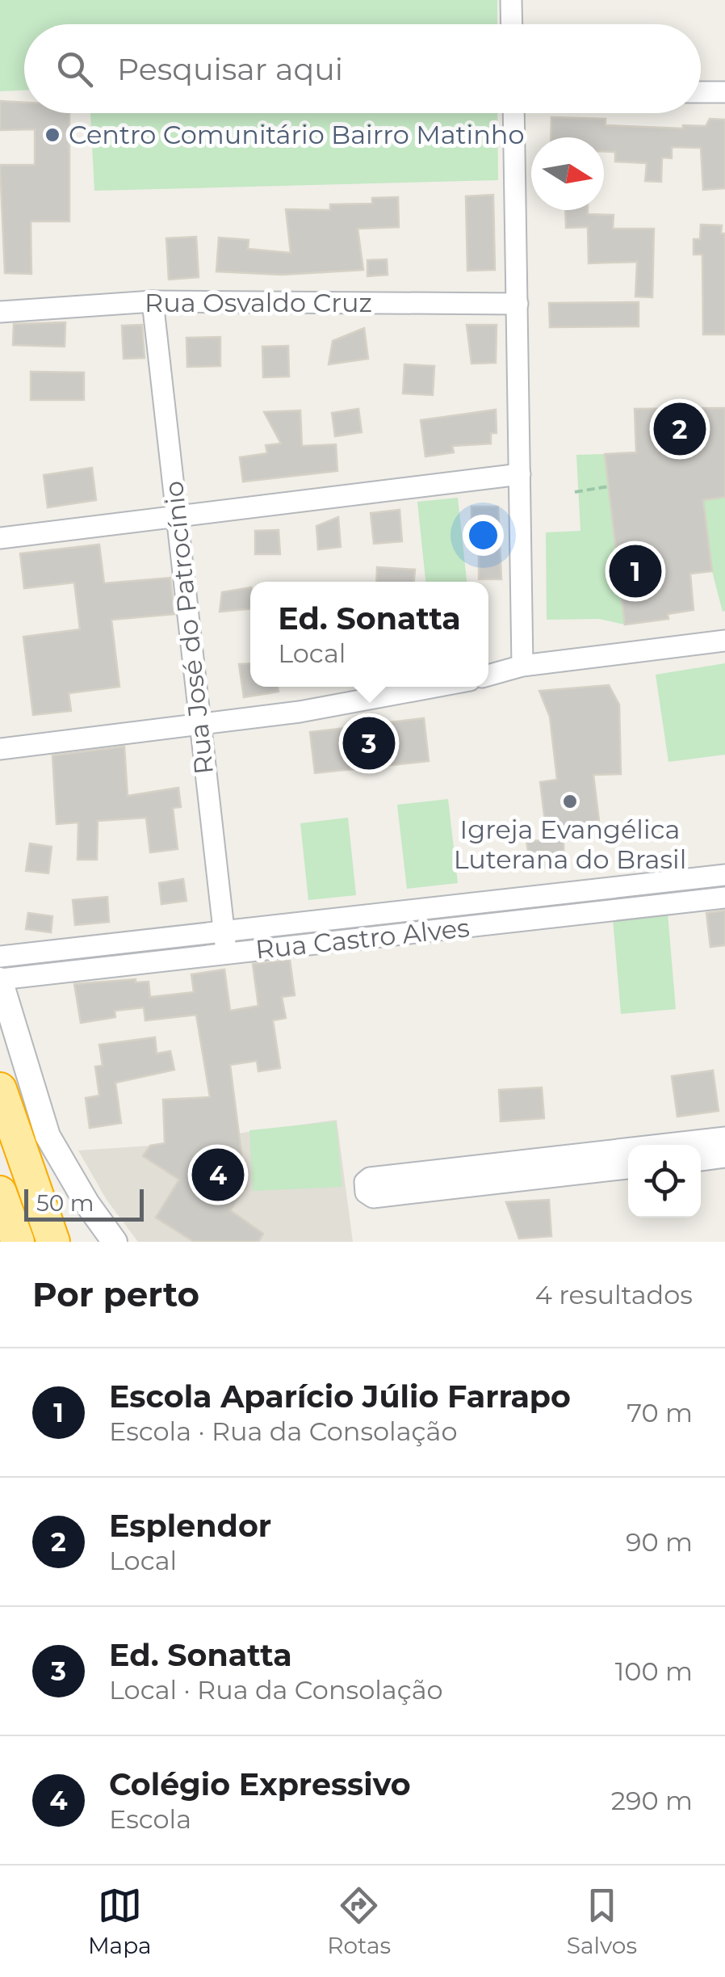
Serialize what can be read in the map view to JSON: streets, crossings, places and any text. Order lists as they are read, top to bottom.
{
  "streets": {
    "street": ["Rua Osvaldo Cruz", "Rua José do Patrocínio", "Rua Castro Alves"]
  },
  "crossings": [
    ["Rua Osvaldo Cruz", "Rua José do Patrocínio"],
    ["Rua José do Patrocínio", "Rua Castro Alves"]
  ],
  "places": ["Centro Comunitário Bairro Matinho", "Igreja Evangélica Luterana do Brasil"],
  "scale_bar": "50 m",
  "north": "right",
  "page": {
    "search": "Pesquisar aqui",
    "pins": [
      "2",
      "1",
      "3",
      "4"
    ],
    "popup": ["Ed. Sonatta", "Local"],
    "scale": "50 m",
    "heading": ["Por perto", "4 resultados"],
    "list": [
      {
        "mark": "1",
        "name": "Escola Aparício Júlio Farrapo",
        "note": "Escola · Rua da Consolação",
        "value": "70 m"
      },
      {
        "mark": "2",
        "name": "Esplendor",
        "note": "Local",
        "value": "90 m"
      },
      {
        "mark": "3",
        "name": "Ed. Sonatta",
        "note": "Local · Rua da Consolação",
        "value": "100 m"
      },
      {
        "mark": "4",
        "name": "Colégio Expressivo",
        "note": "Escola",
        "value": "290 m"
      }
    ],
    "nav": ["Mapa", "Rotas", "Salvos"]
  }
}
